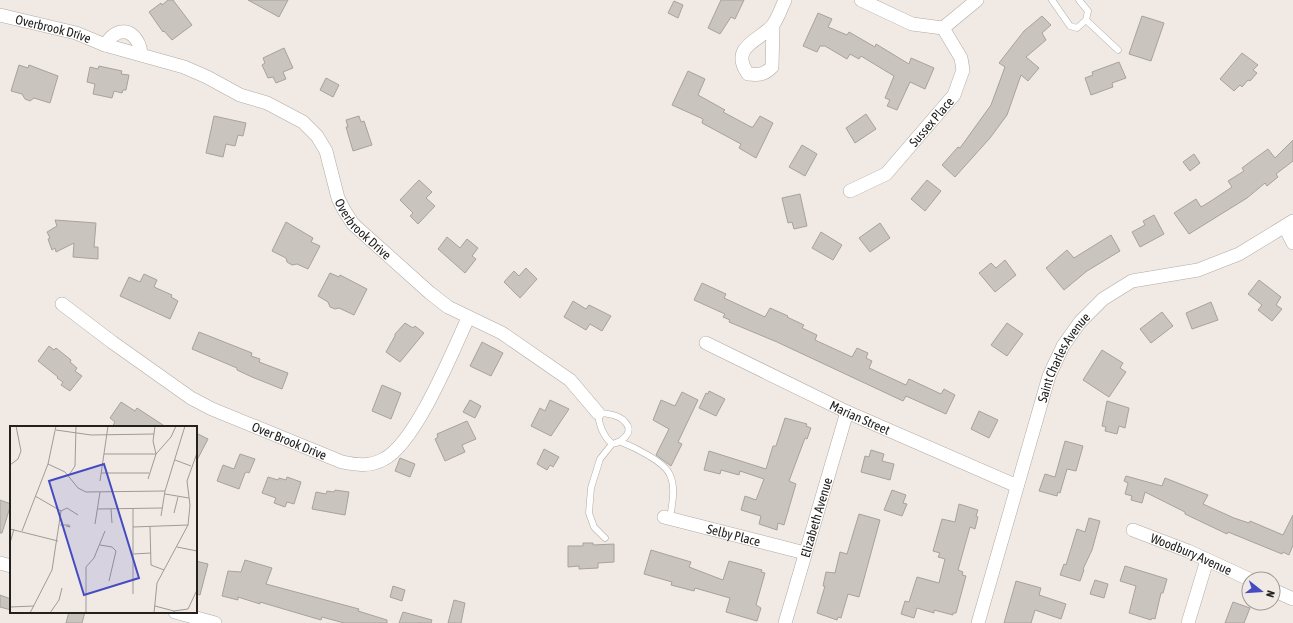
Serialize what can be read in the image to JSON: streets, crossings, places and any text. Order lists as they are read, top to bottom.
{
  "streets": {
    "street": [
      "Overbrook Drive",
      "Sussex Place",
      "Saint Charles Avenue",
      "Marian Street",
      "Over Brook Drive",
      "Elizabeth Avenue",
      "Selby Place",
      "Woodbury Avenue"
    ]
  },
  "crossings": [
    ["Overbrook Drive", "Over Brook Drive"],
    ["Saint Charles Avenue", "Marian Street"],
    ["Marian Street", "Elizabeth Avenue"],
    ["Elizabeth Avenue", "Selby Place"]
  ],
  "north": "right"
}
